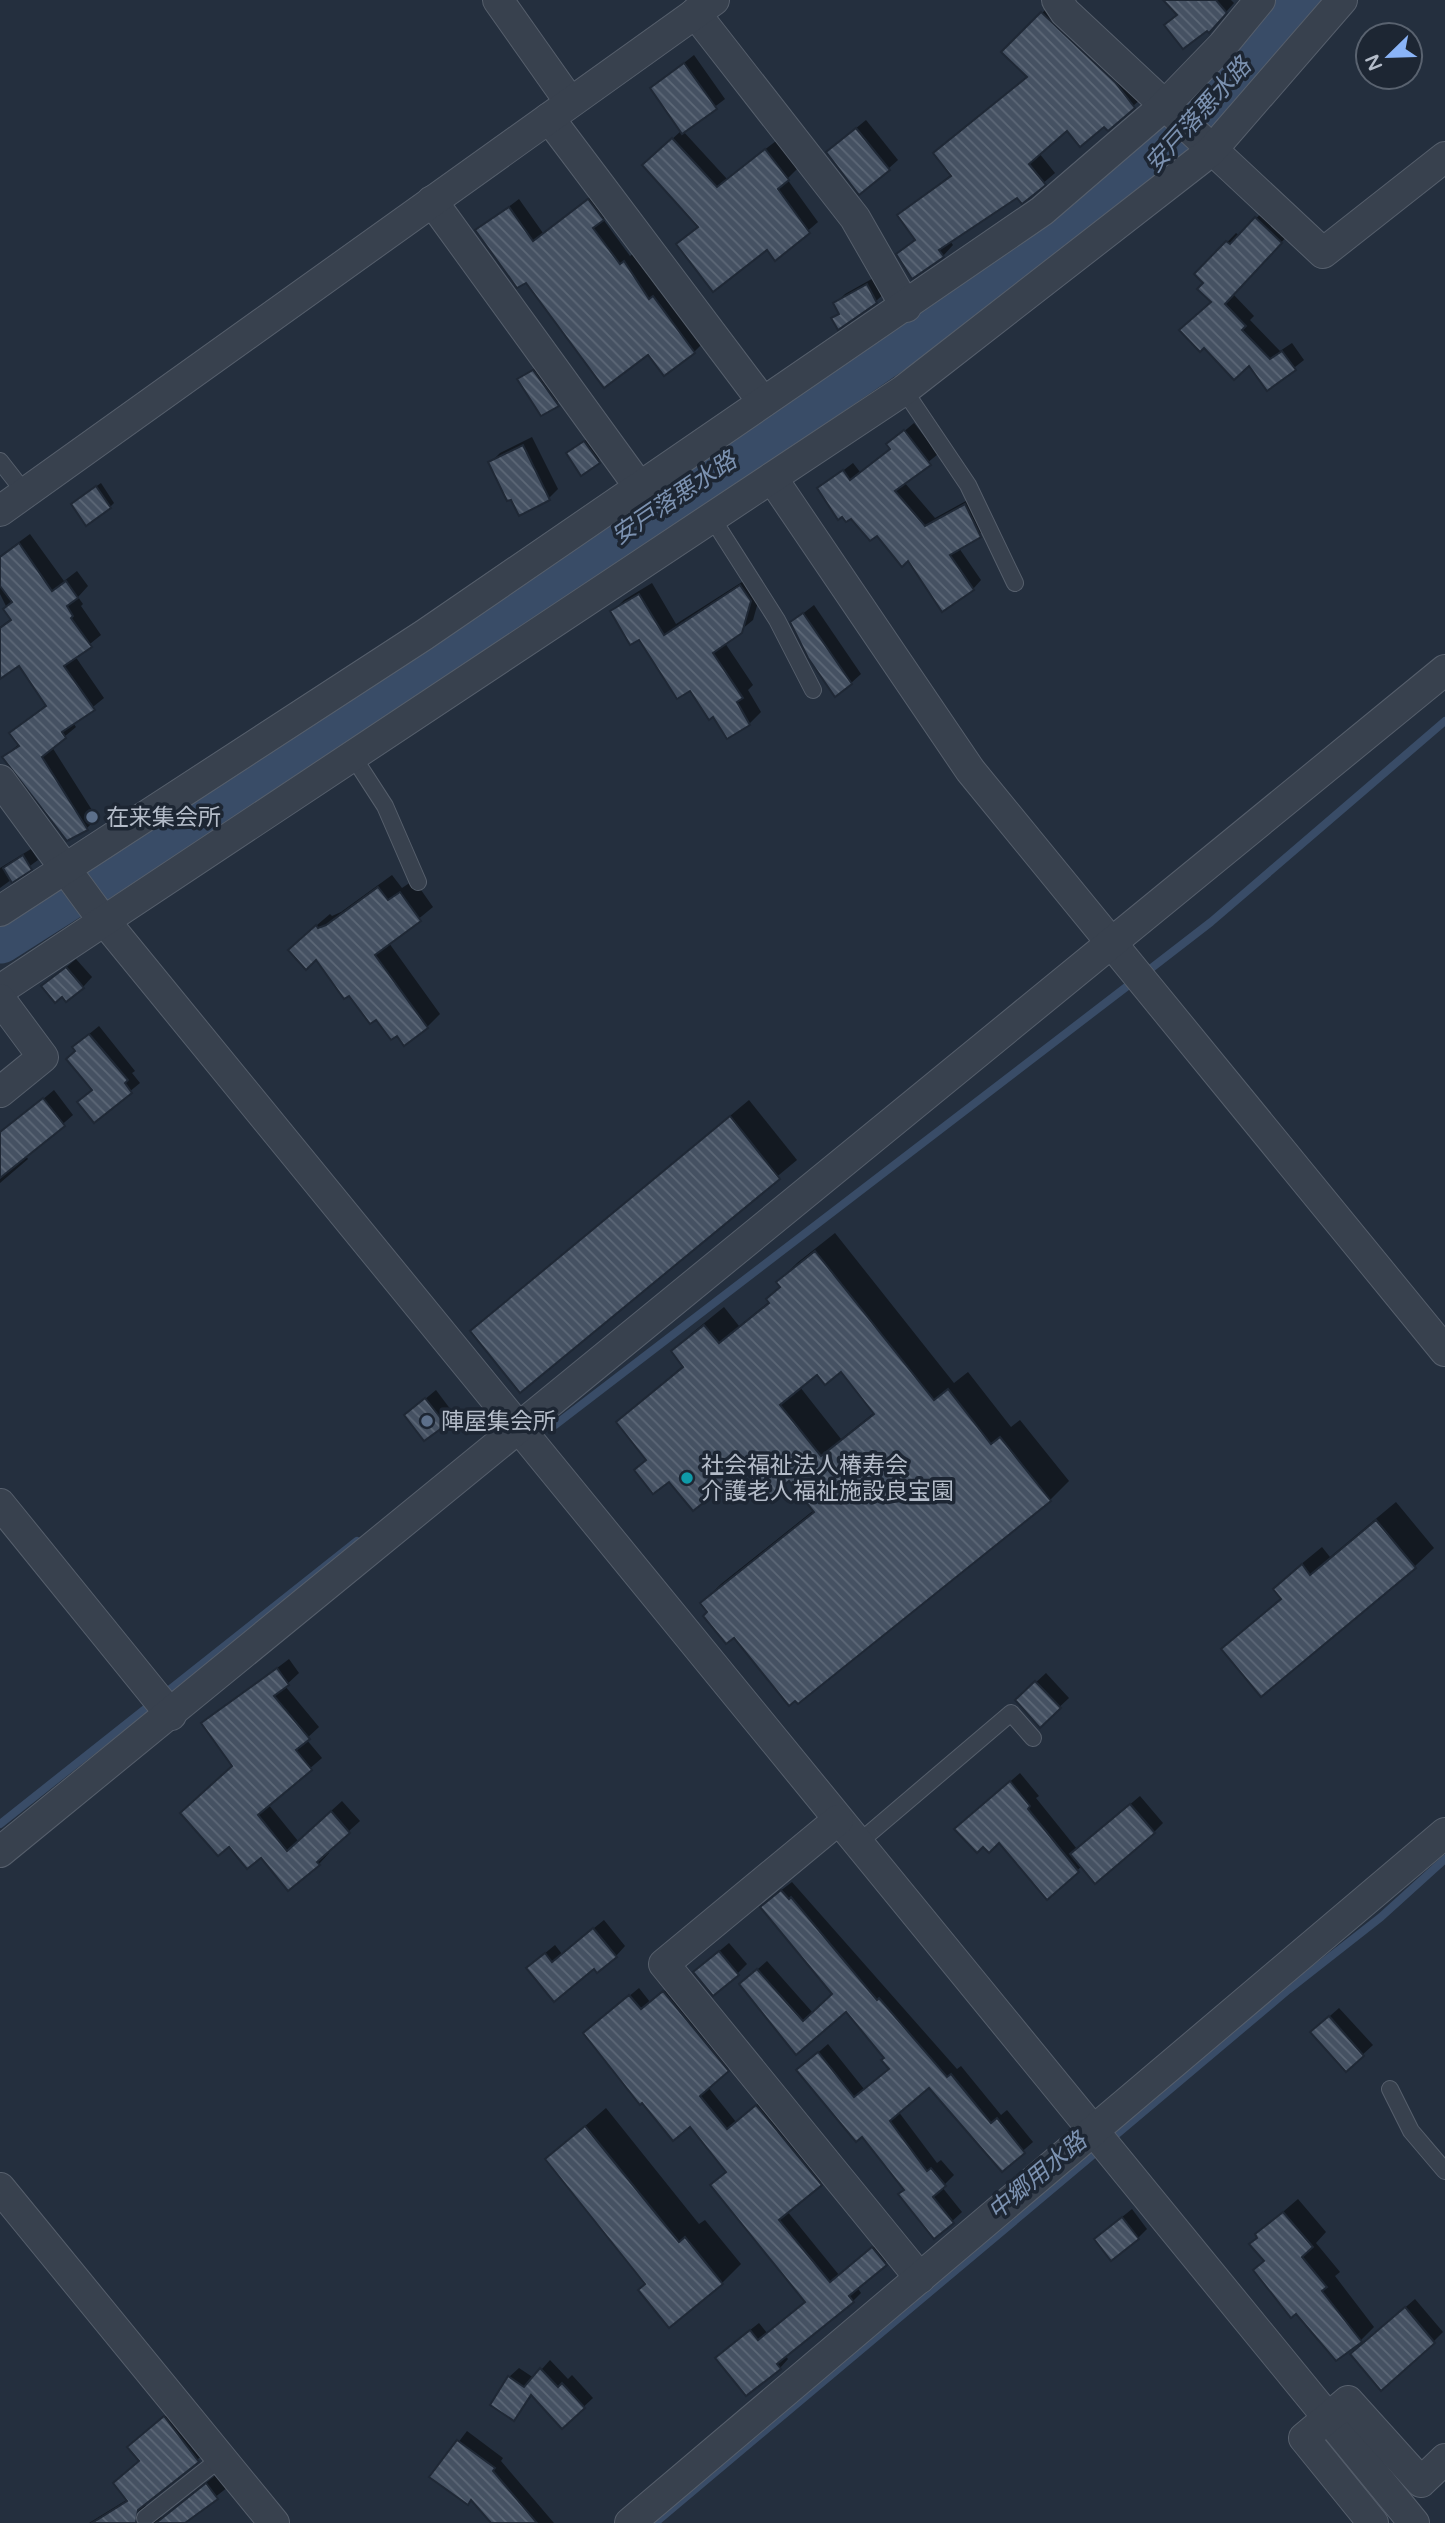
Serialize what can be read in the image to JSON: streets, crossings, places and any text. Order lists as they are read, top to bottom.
{
  "water": ["安戸落悪水路", "中郷用水路"],
  "places": ["在来集会所", "陣屋集会所", "社会福祉法人椿寿会 介護老人福祉施設良宝園"],
  "north": "bottom left"
}
